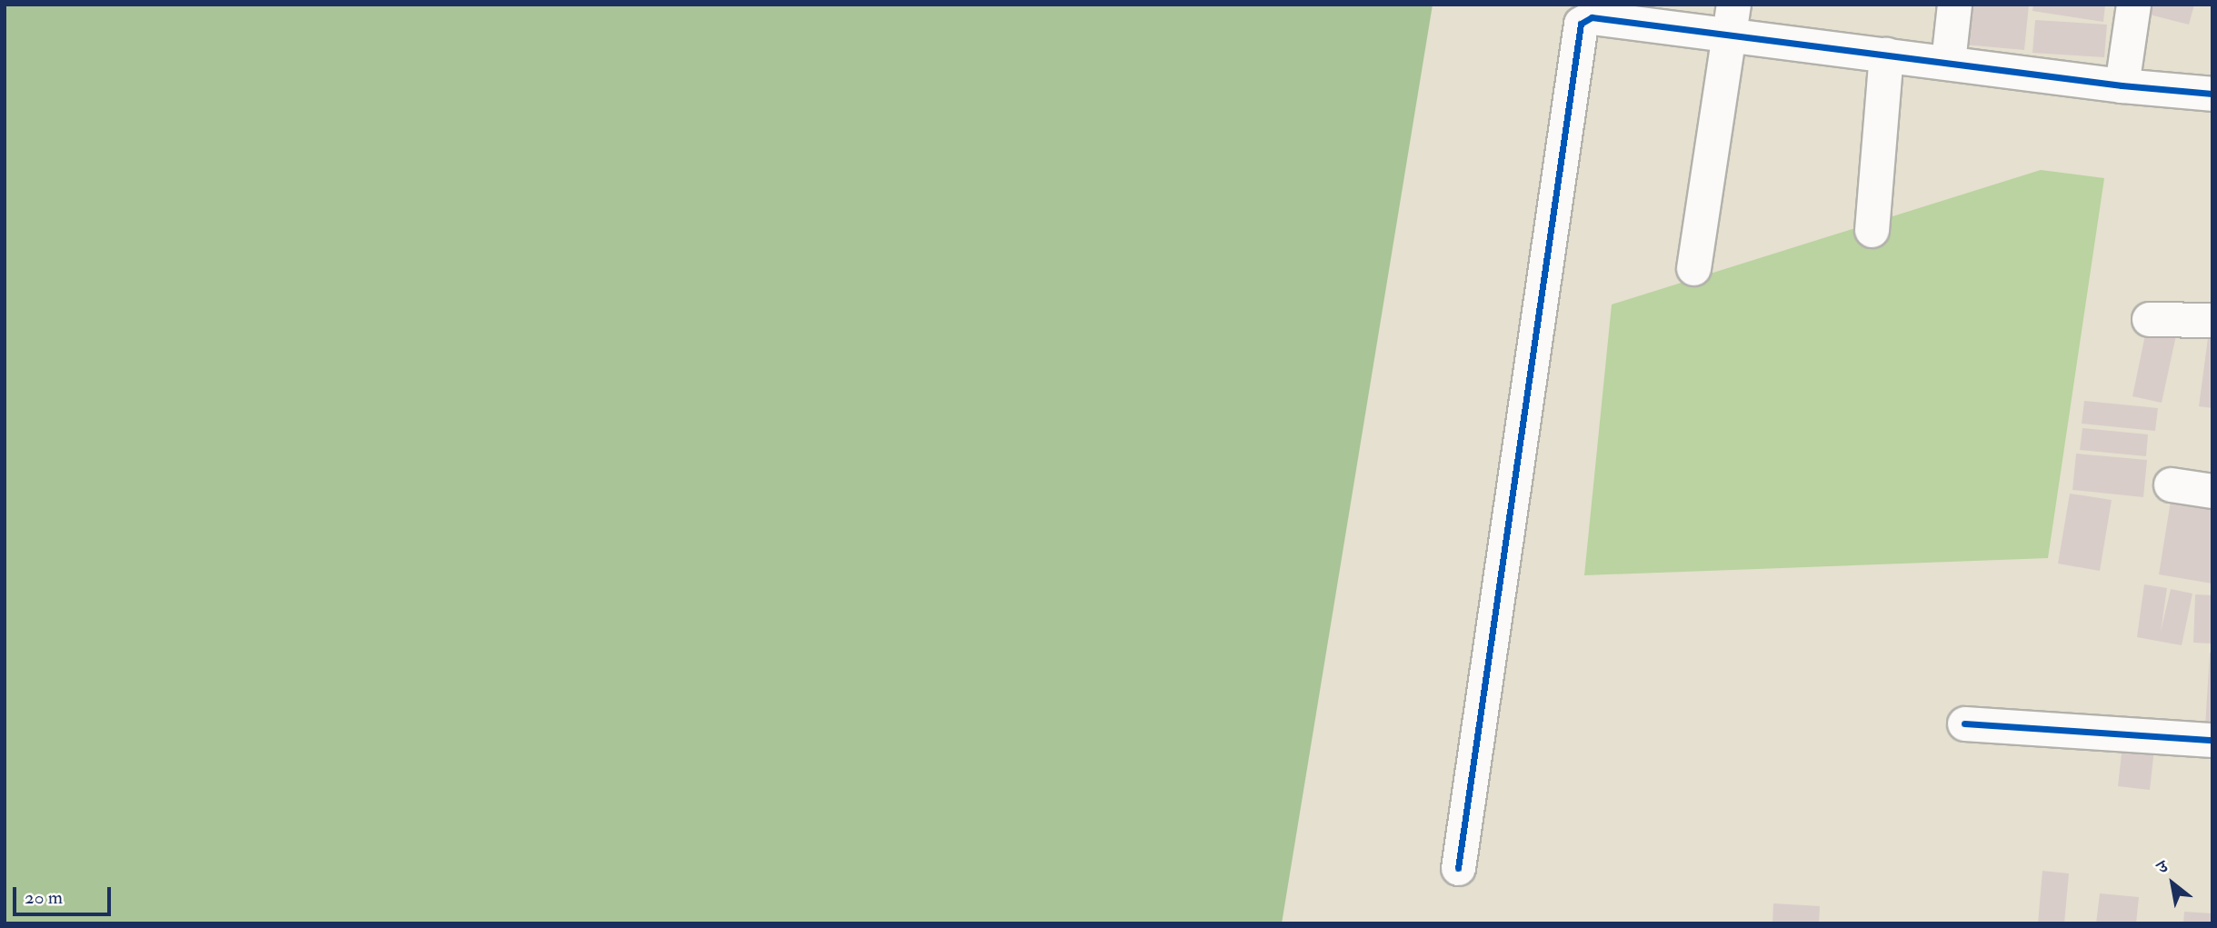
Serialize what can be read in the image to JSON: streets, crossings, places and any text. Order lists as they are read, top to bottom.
{
  "scale_bar": "20 m",
  "north": "top left"
}
